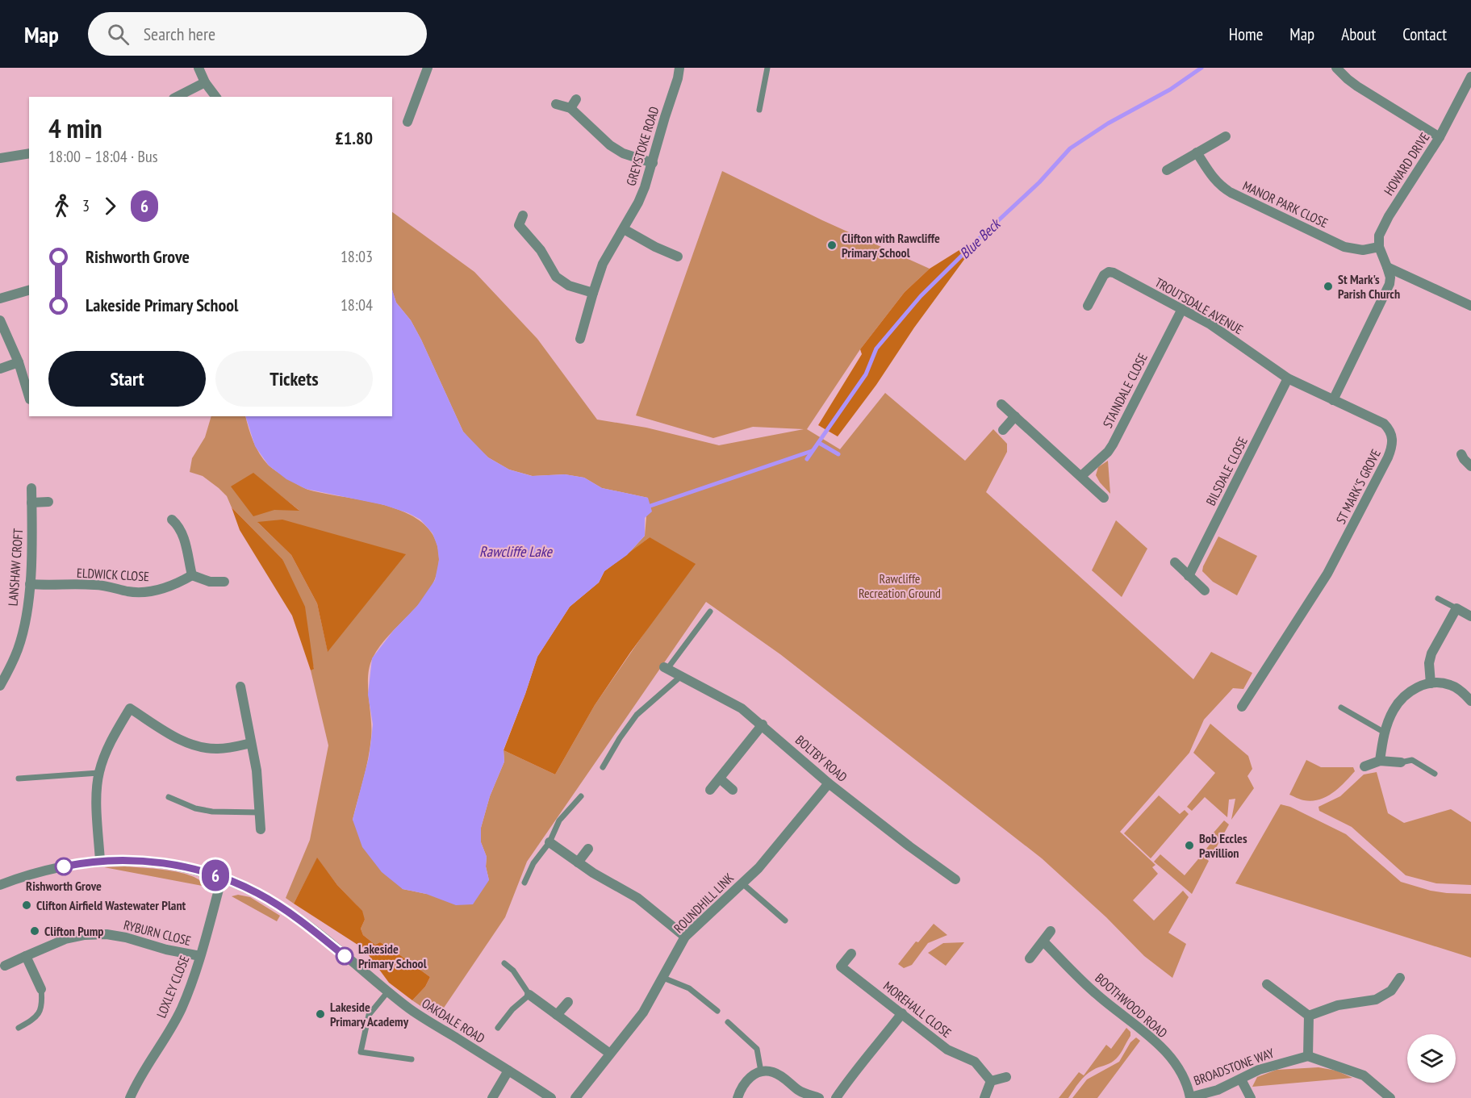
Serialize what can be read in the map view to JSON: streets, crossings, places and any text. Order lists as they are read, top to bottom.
{
  "streets": {
    "street": [
      "GREYSTOKE ROAD",
      "HOWARD DRIVE",
      "MANOR PARK CLOSE",
      "TROUTSDALE AVENUE",
      "STAINDALE CLOSE",
      "BILSDALE CLOSE",
      "ST MARK'S GROVE",
      "LANSHAW CROFT",
      "ELDWICK CLOSE",
      "BOLTBY ROAD",
      "ROUNDHILL LINK",
      "RYBURN CLOSE",
      "LOXLEY CLOSE",
      "BOOTHWOOD ROAD",
      "MOREHALL CLOSE",
      "OAKDALE ROAD",
      "BROADSTONE WAY"
    ]
  },
  "crossings": [
    ["HOWARD DRIVE", "MANOR PARK CLOSE"],
    ["TROUTSDALE AVENUE", "STAINDALE CLOSE"],
    ["TROUTSDALE AVENUE", "BILSDALE CLOSE"],
    ["TROUTSDALE AVENUE", "ST MARK'S GROVE"],
    ["LANSHAW CROFT", "ELDWICK CLOSE"],
    ["BOLTBY ROAD", "ROUNDHILL LINK"],
    ["RYBURN CLOSE", "LOXLEY CLOSE"],
    ["LOXLEY CLOSE", "OAKDALE ROAD"],
    ["BOOTHWOOD ROAD", "BROADSTONE WAY"]
  ],
  "water": ["Blue Beck", "Rawcliffe Lake"],
  "parks": ["Rawcliffe Recreation Ground"],
  "places": [
    "Clifton with Rawcliffe Primary School",
    "St Mark's Parish Church",
    "Bob Eccles Pavillion",
    "Rishworth Grove",
    "Clifton Airfield Wastewater Plant",
    "Clifton Pump",
    "Lakeside Primary School",
    "Lakeside Primary Academy"
  ],
  "lines": ["bus line 6"],
  "page": {
    "header": "Map",
    "search": "Search here",
    "nav": [
      "Home",
      "Map",
      "About",
      "Contact"
    ],
    "on_map": "6",
    "heading": ["4 min", "18:00 – 18:04 · Bus", "£1.80"],
    "legs": ["3", "6"],
    "list": [
      {
        "name": "Rishworth Grove",
        "value": "18:03"
      },
      {
        "name": "Lakeside Primary School",
        "value": "18:04"
      }
    ],
    "buttons": ["Start", "Tickets"]
  }
}
